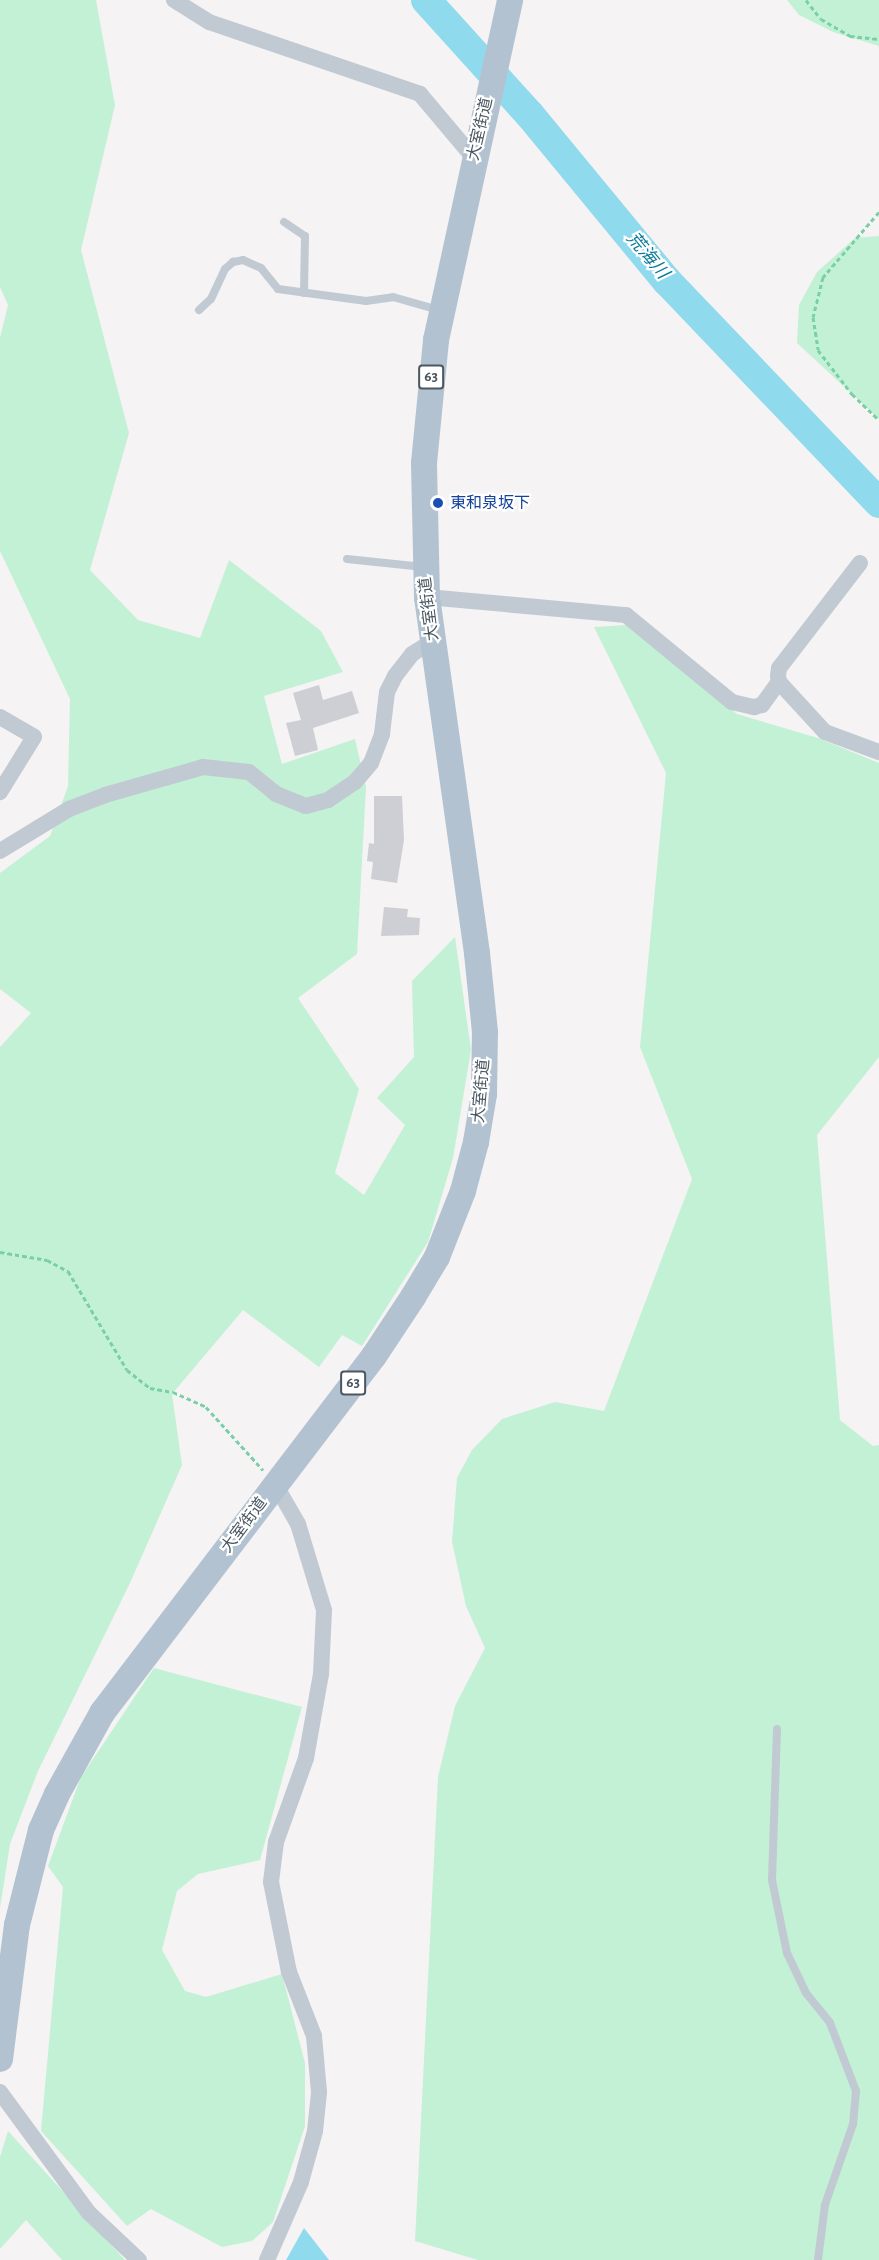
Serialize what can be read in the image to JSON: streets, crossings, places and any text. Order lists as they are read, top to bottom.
{
  "streets": {
    "main road": ["大室街道", "63"]
  },
  "water": ["荒海川"],
  "places": ["東和泉坂下"]
}
